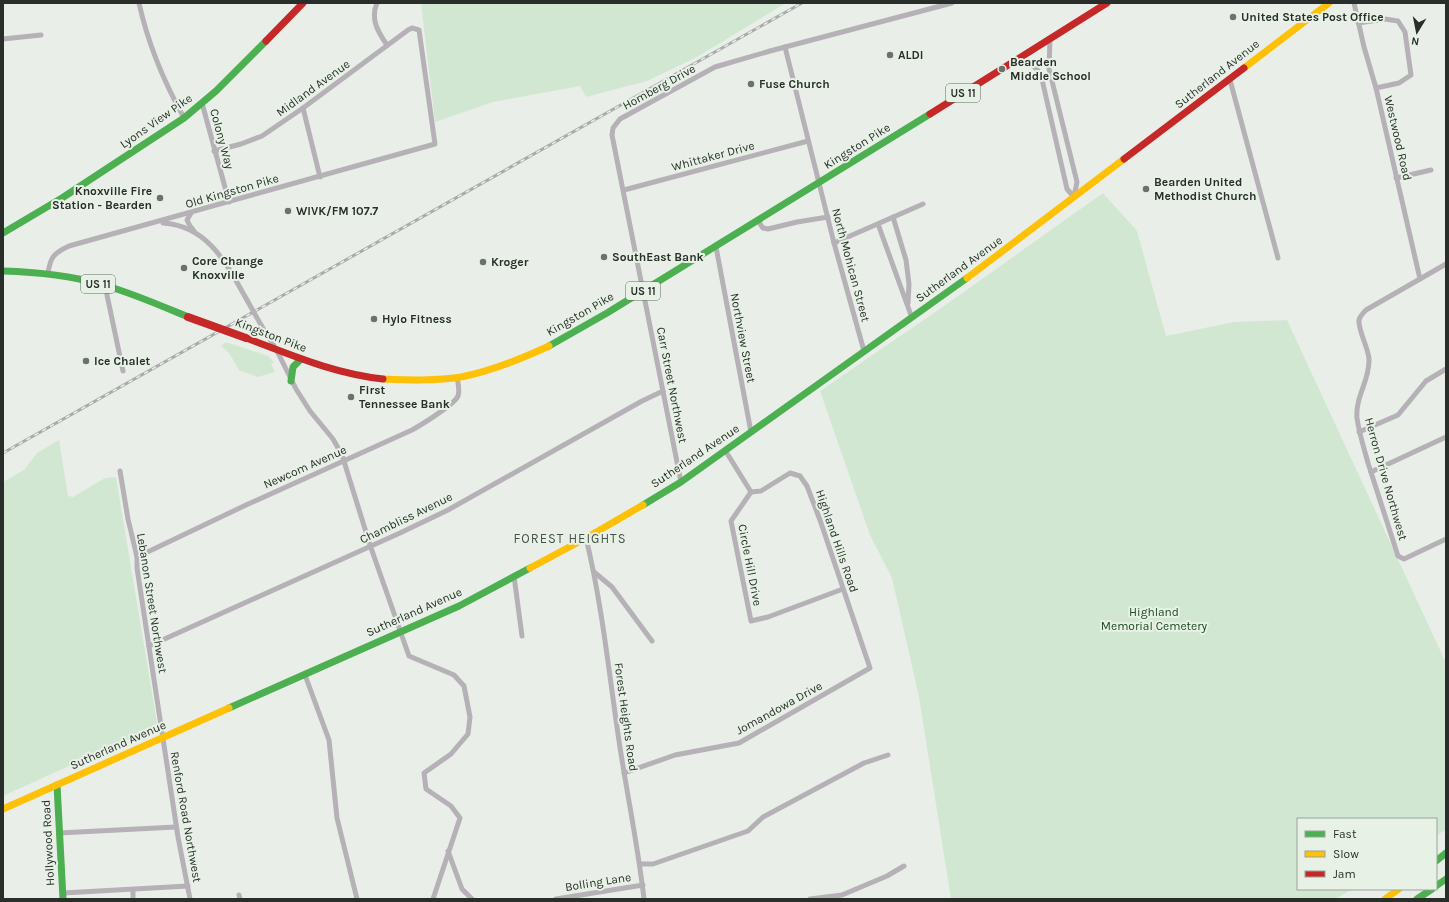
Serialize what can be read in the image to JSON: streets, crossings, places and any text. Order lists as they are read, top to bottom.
{
  "streets": {
    "main road": [
      "Sutherland Avenue",
      "US 11",
      "Lyons View Pike",
      "Kingston Pike",
      "Hollywood Road"
    ],
    "street": [
      "Homberg Drive",
      "Midland Avenue",
      "Westwood Road",
      "Colony Way",
      "Whittaker Drive",
      "Old Kingston Pike",
      "North Mohican Street",
      "Northview Street",
      "Carr Street Northwest",
      "Newcom Avenue",
      "Herron Drive Northwest",
      "Chambliss Avenue",
      "Highland Hills Road",
      "Circle Hill Drive",
      "Lebanon Street Northwest",
      "Jomandowa Drive",
      "Forest Heights Road",
      "Renford Road Northwest",
      "Bolling Lane"
    ]
  },
  "crossings": [
    ["Sutherland Avenue", "North Mohican Street"],
    ["Sutherland Avenue", "Northview Street"],
    ["Sutherland Avenue", "Carr Street Northwest"],
    ["Sutherland Avenue", "Lebanon Street Northwest"],
    ["Sutherland Avenue", "Forest Heights Road"],
    ["Sutherland Avenue", "Renford Road Northwest"],
    ["Sutherland Avenue", "Hollywood Road"],
    ["Homberg Drive", "Kingston Pike"],
    ["Homberg Drive", "Whittaker Drive"],
    ["Homberg Drive", "North Mohican Street"],
    ["Homberg Drive", "Carr Street Northwest"],
    ["Midland Avenue", "Colony Way"],
    ["Midland Avenue", "Old Kingston Pike"],
    ["Lyons View Pike", "Colony Way"],
    ["Westwood Road", "Herron Drive Northwest"],
    ["Colony Way", "Old Kingston Pike"],
    ["Kingston Pike", "Old Kingston Pike"],
    ["Kingston Pike", "North Mohican Street"],
    ["Kingston Pike", "Northview Street"],
    ["Kingston Pike", "Carr Street Northwest"],
    ["Kingston Pike", "Newcom Avenue"],
    ["Whittaker Drive", "North Mohican Street"],
    ["Carr Street Northwest", "Chambliss Avenue"],
    ["Newcom Avenue", "Lebanon Street Northwest"],
    ["Chambliss Avenue", "Lebanon Street Northwest"],
    ["Highland Hills Road", "Circle Hill Drive"],
    ["Highland Hills Road", "Jomandowa Drive"],
    ["Lebanon Street Northwest", "Renford Road Northwest"],
    ["Jomandowa Drive", "Forest Heights Road"],
    ["Forest Heights Road", "Bolling Lane"]
  ],
  "districts": ["FOREST HEIGHTS"],
  "parks": ["Highland Memorial Cemetery"],
  "places": [
    "United States Post Office",
    "ALDI",
    "Bearden Middle School",
    "Fuse Church",
    "Bearden United Methodist Church",
    "Knoxville Fire Station - Bearden",
    "WIVK/FM 107.7",
    "SouthEast Bank",
    "Kroger",
    "Core Change Knoxville",
    "Hylo Fitness",
    "Ice Chalet",
    "First Tennessee Bank"
  ],
  "legend": ["Fast", "Slow", "Jam"],
  "north": "bottom"
}
